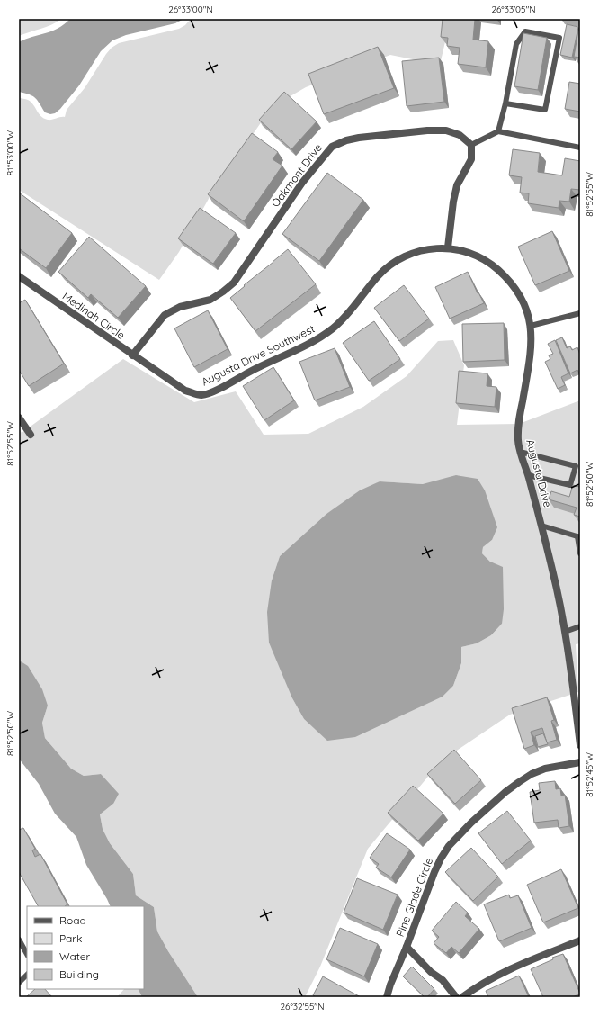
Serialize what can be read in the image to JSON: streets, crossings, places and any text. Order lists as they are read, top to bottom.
{
  "streets": {
    "street": [
      "Oakmont Drive",
      "Medinah Circle",
      "Augusta Drive Southwest",
      "Augusta Drive",
      "Pine Glade Circle"
    ]
  },
  "crossings": [
    ["Oakmont Drive", "Medinah Circle"],
    ["Medinah Circle", "Augusta Drive Southwest"],
    ["Augusta Drive Southwest", "Augusta Drive"]
  ],
  "legend": [
    "Road",
    "Park",
    "Water",
    "Building"
  ],
  "coordinates": [
    "26°33'00\"N",
    "26°33'05\"N",
    "81°53'00\"W",
    "81°52'55\"W",
    "81°52'50\"W",
    "81°52'45\"W",
    "26°32'55\"N"
  ]
}
